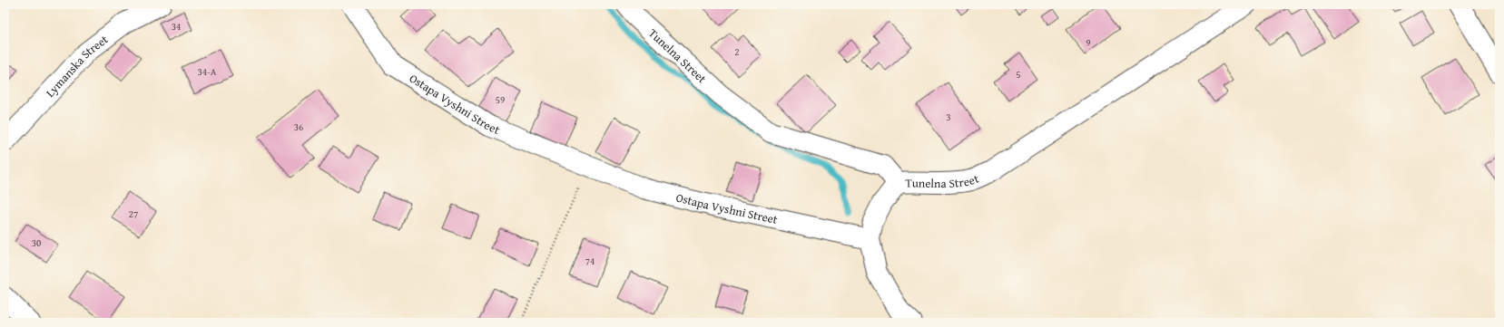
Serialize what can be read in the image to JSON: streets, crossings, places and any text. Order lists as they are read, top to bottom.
{
  "streets": {
    "street": ["Tunelna Street", "Lymanska Street", "Ostapa Vyshni Street"]
  },
  "house_numbers": [
    "34",
    "9",
    "2",
    "34-А",
    "5",
    "59",
    "3",
    "36",
    "27",
    "30",
    "74"
  ]
}
